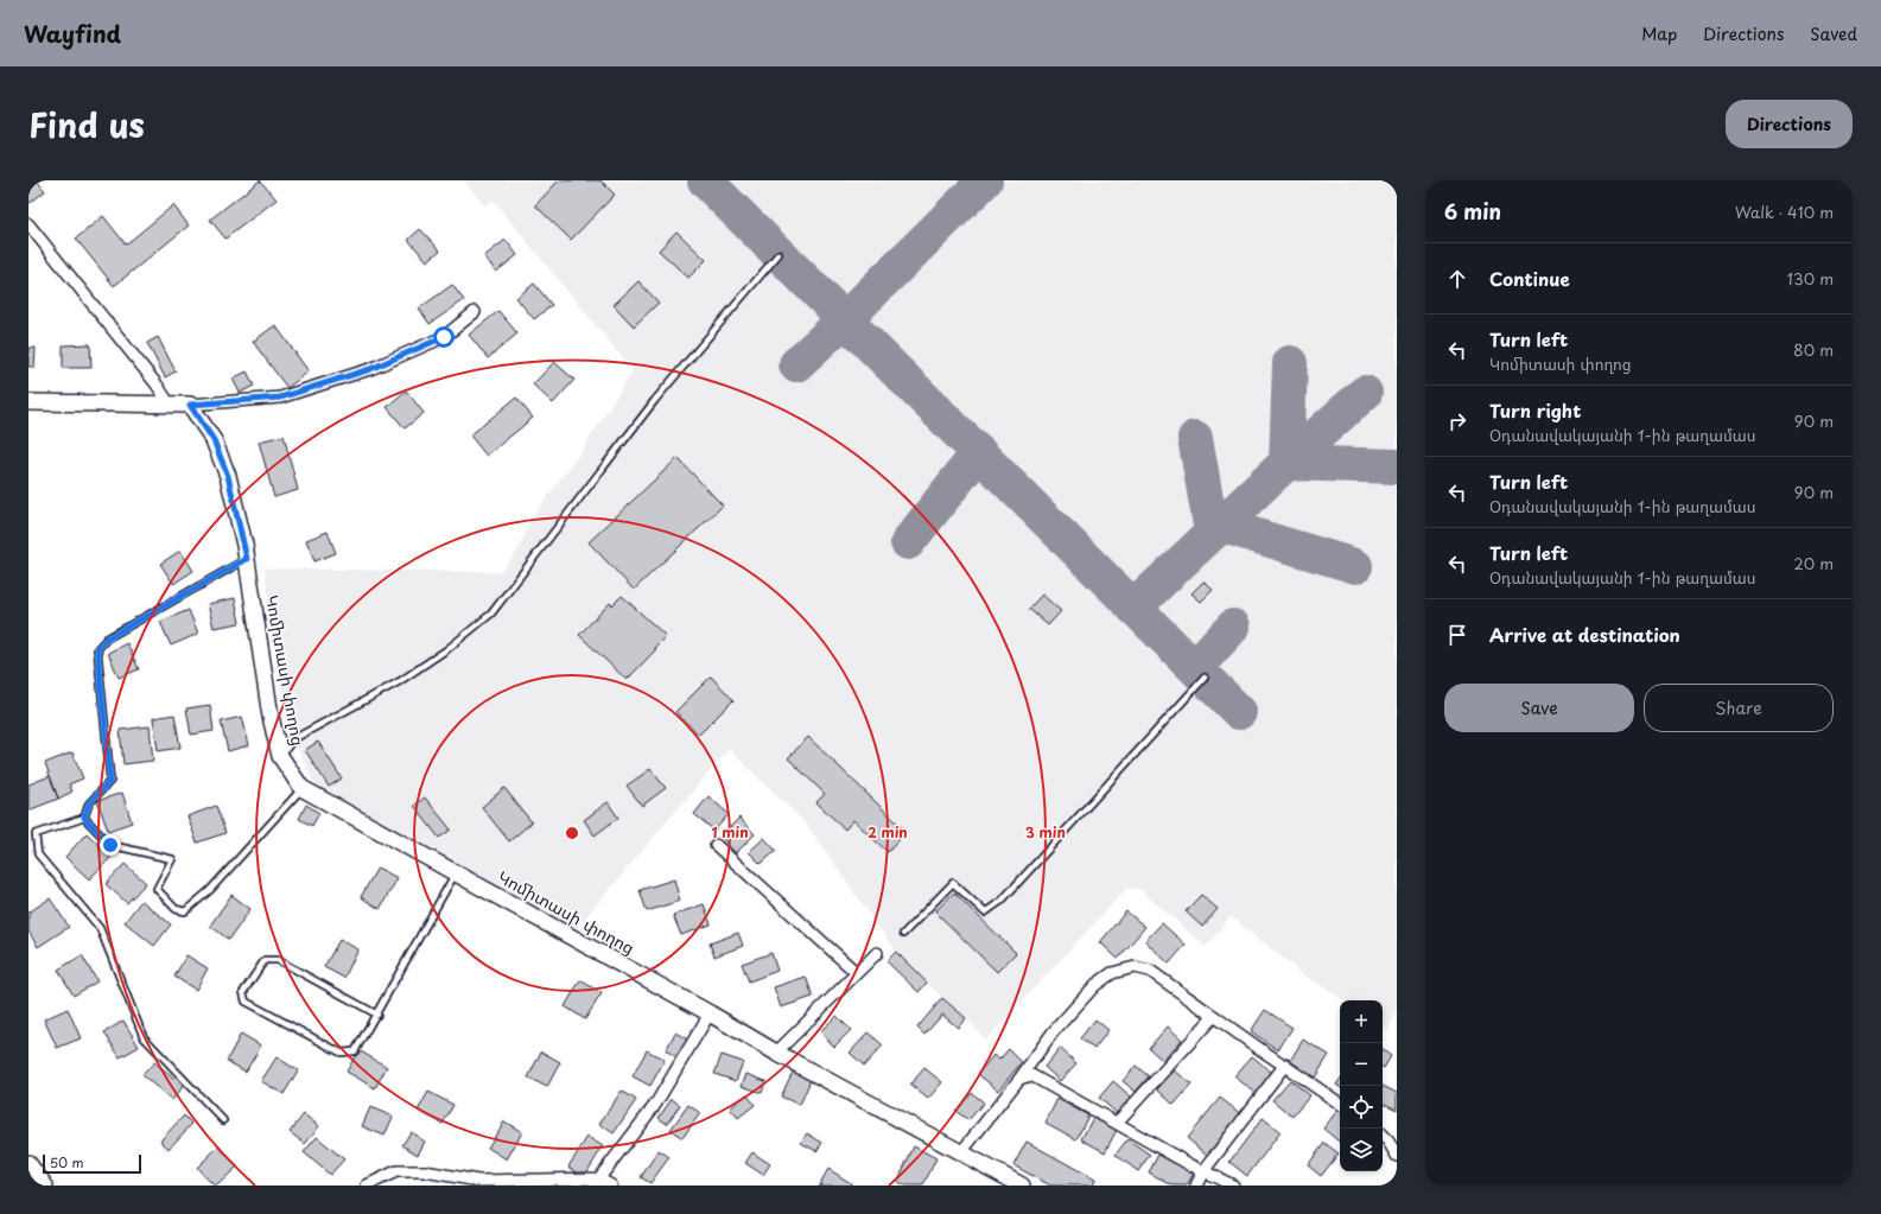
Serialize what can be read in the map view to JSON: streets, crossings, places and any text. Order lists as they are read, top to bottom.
{
  "streets": {
    "main road": ["Կոմիտասի փողոց"]
  },
  "scale_bar": "50 m",
  "page": {
    "header": "Wayfind",
    "nav": ["Map", "Directions", "Saved"],
    "title": "Find us",
    "buttons": [
      "Directions",
      ["Save", "Share"]
    ],
    "heading": ["6 min", "Walk · 410 m"],
    "list": [
      ["Continue", "130 m"],
      ["Turn left", "Կոմիտասի փողոց", "80 m"],
      ["Turn right", "Օդանավակայանի 1-ին թաղամաս", "90 m"],
      ["Turn left", "Օդանավակայանի 1-ին թաղամաս", "90 m"],
      ["Turn left", "Օդանավակայանի 1-ին թաղամաս", "20 m"],
      "Arrive at destination"
    ],
    "map_buttons": ["+", "−"],
    "scale": "50 m"
  },
  "rings": ["1 min", "2 min", "3 min"]
}
